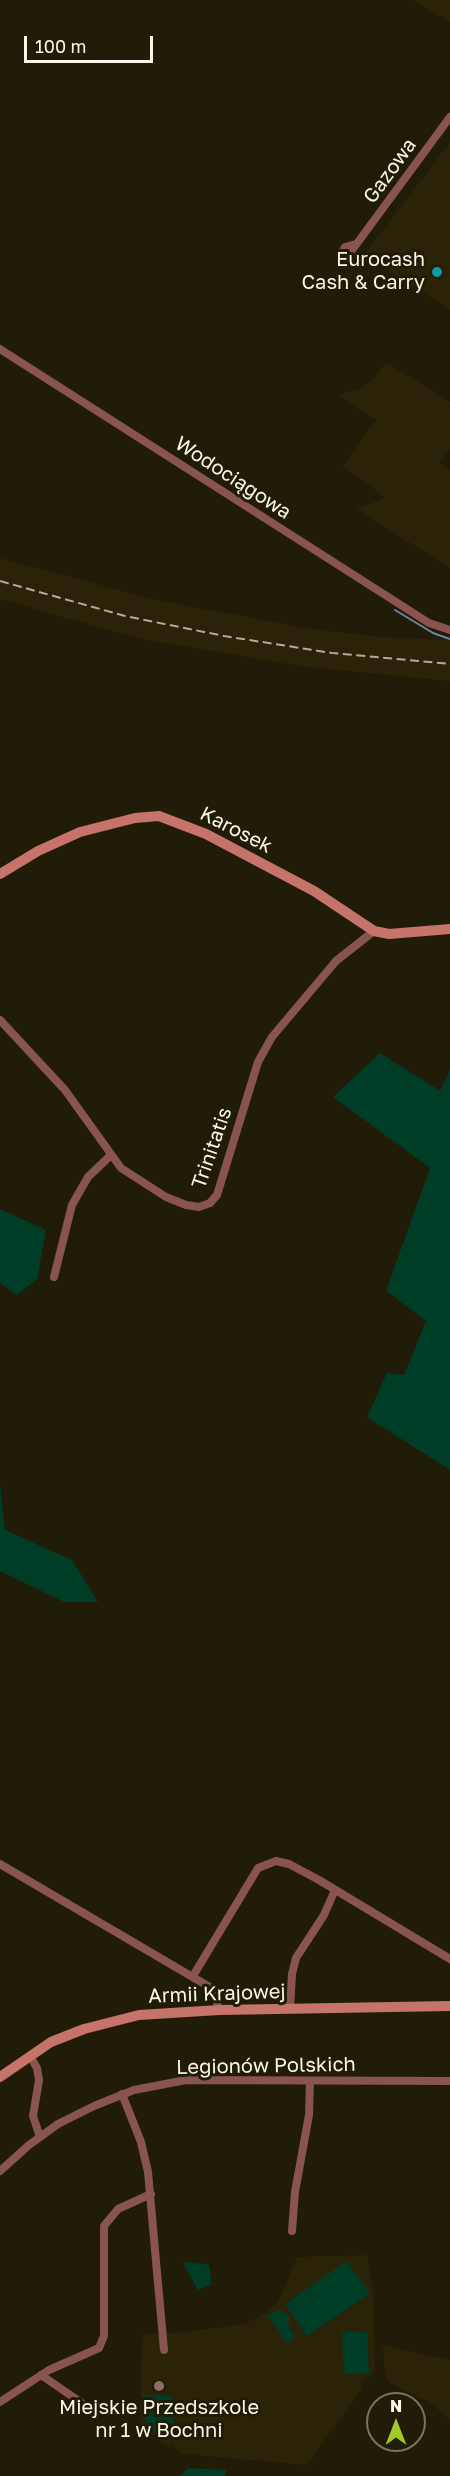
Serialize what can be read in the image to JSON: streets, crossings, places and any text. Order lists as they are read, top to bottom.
{
  "streets": {
    "street": [
      "Gazowa",
      "Wodociągowa",
      "Karosek",
      "Trinitatis",
      "Armii Krajowej",
      "Legionów Polskich"
    ]
  },
  "crossings": [
    ["Karosek", "Trinitatis"]
  ],
  "places": ["Eurocash Cash & Carry", "Miejskie Przedszkole nr 1 w Bochni"],
  "scale_bar": "100 m",
  "north": "top"
}
